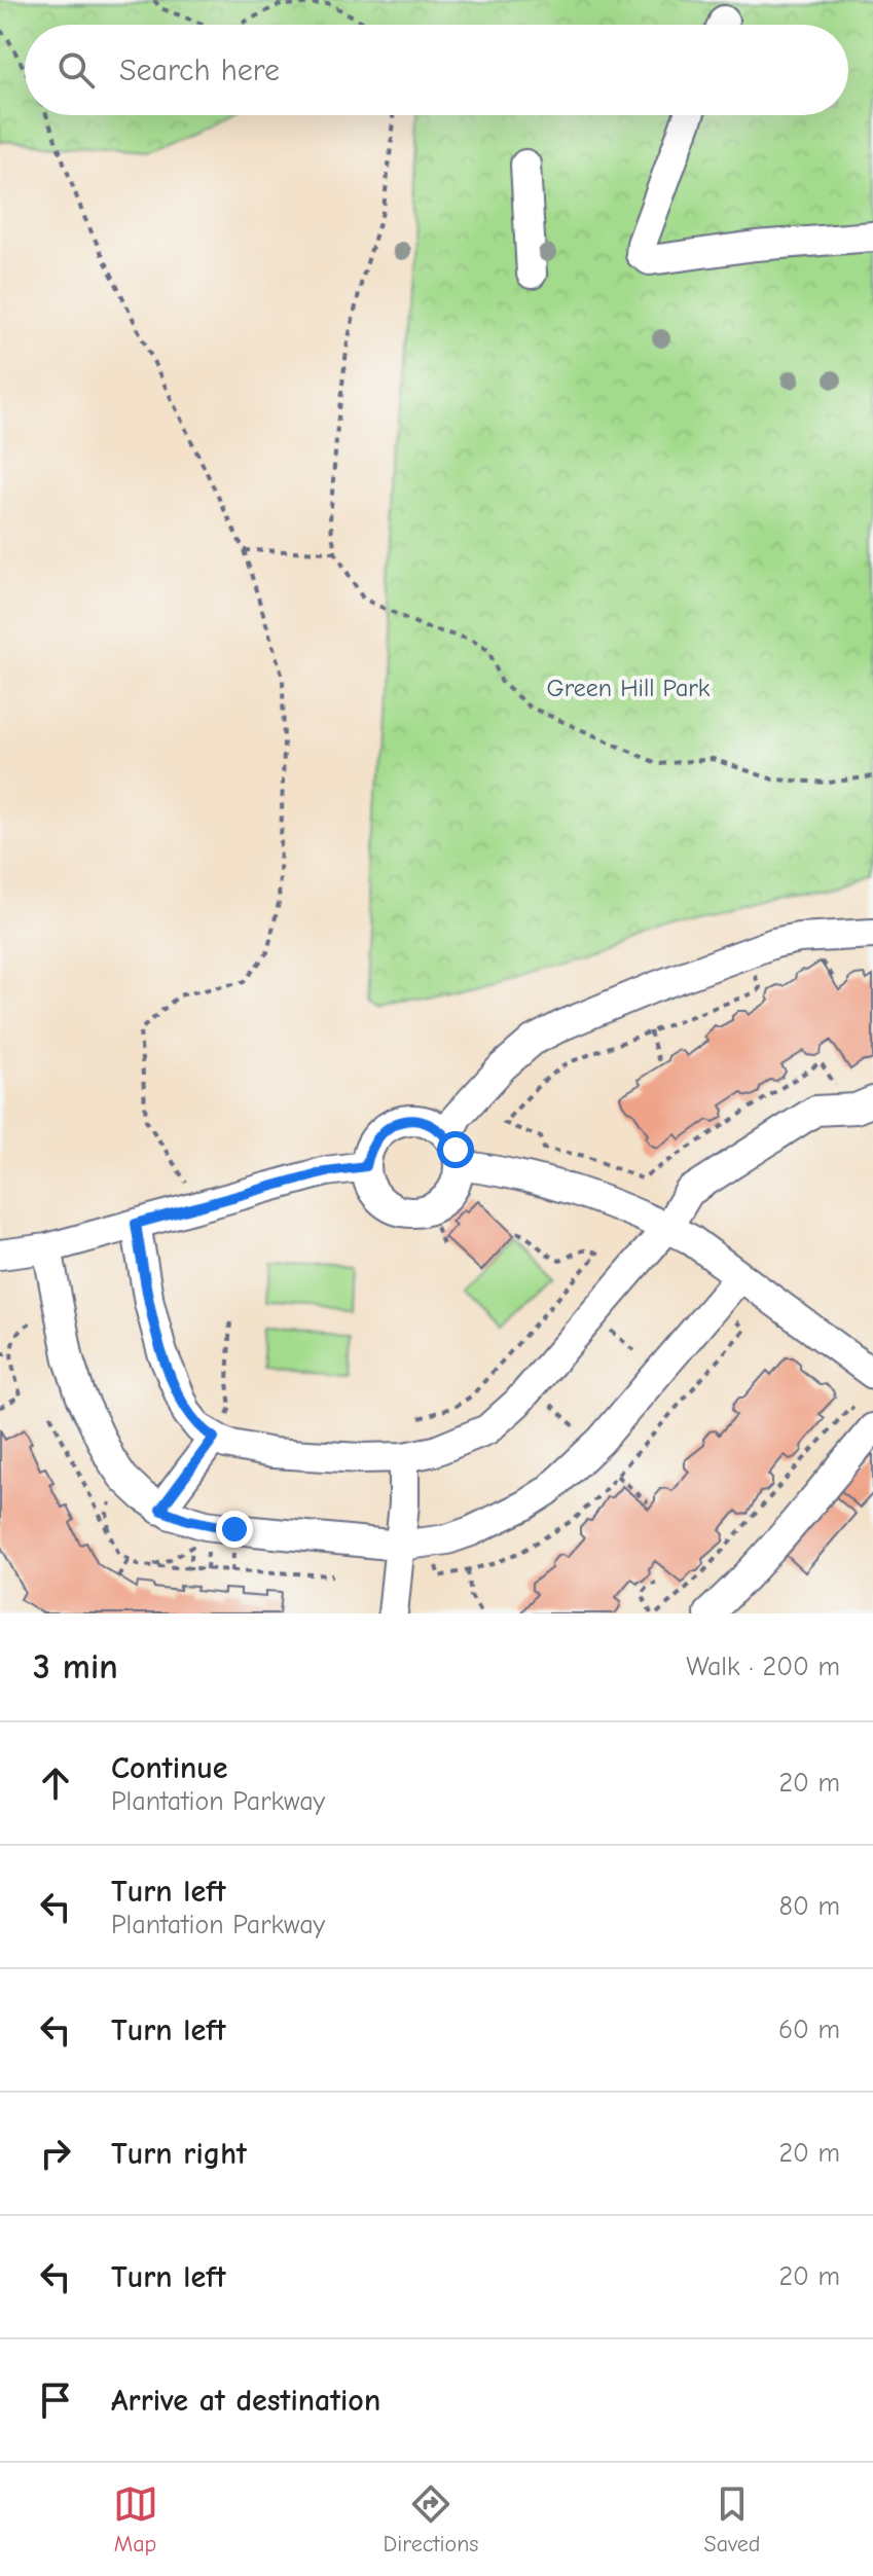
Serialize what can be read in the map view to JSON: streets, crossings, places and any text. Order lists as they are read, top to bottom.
{
  "parks": ["Green Hill Park"],
  "page": {
    "search": "Search here",
    "heading": ["3 min", "Walk · 200 m"],
    "list": [
      ["Continue", "Plantation Parkway", "20 m"],
      ["Turn left", "Plantation Parkway", "80 m"],
      ["Turn left", "60 m"],
      ["Turn right", "20 m"],
      ["Turn left", "20 m"],
      "Arrive at destination"
    ],
    "nav": ["Map", "Directions", "Saved"]
  }
}
